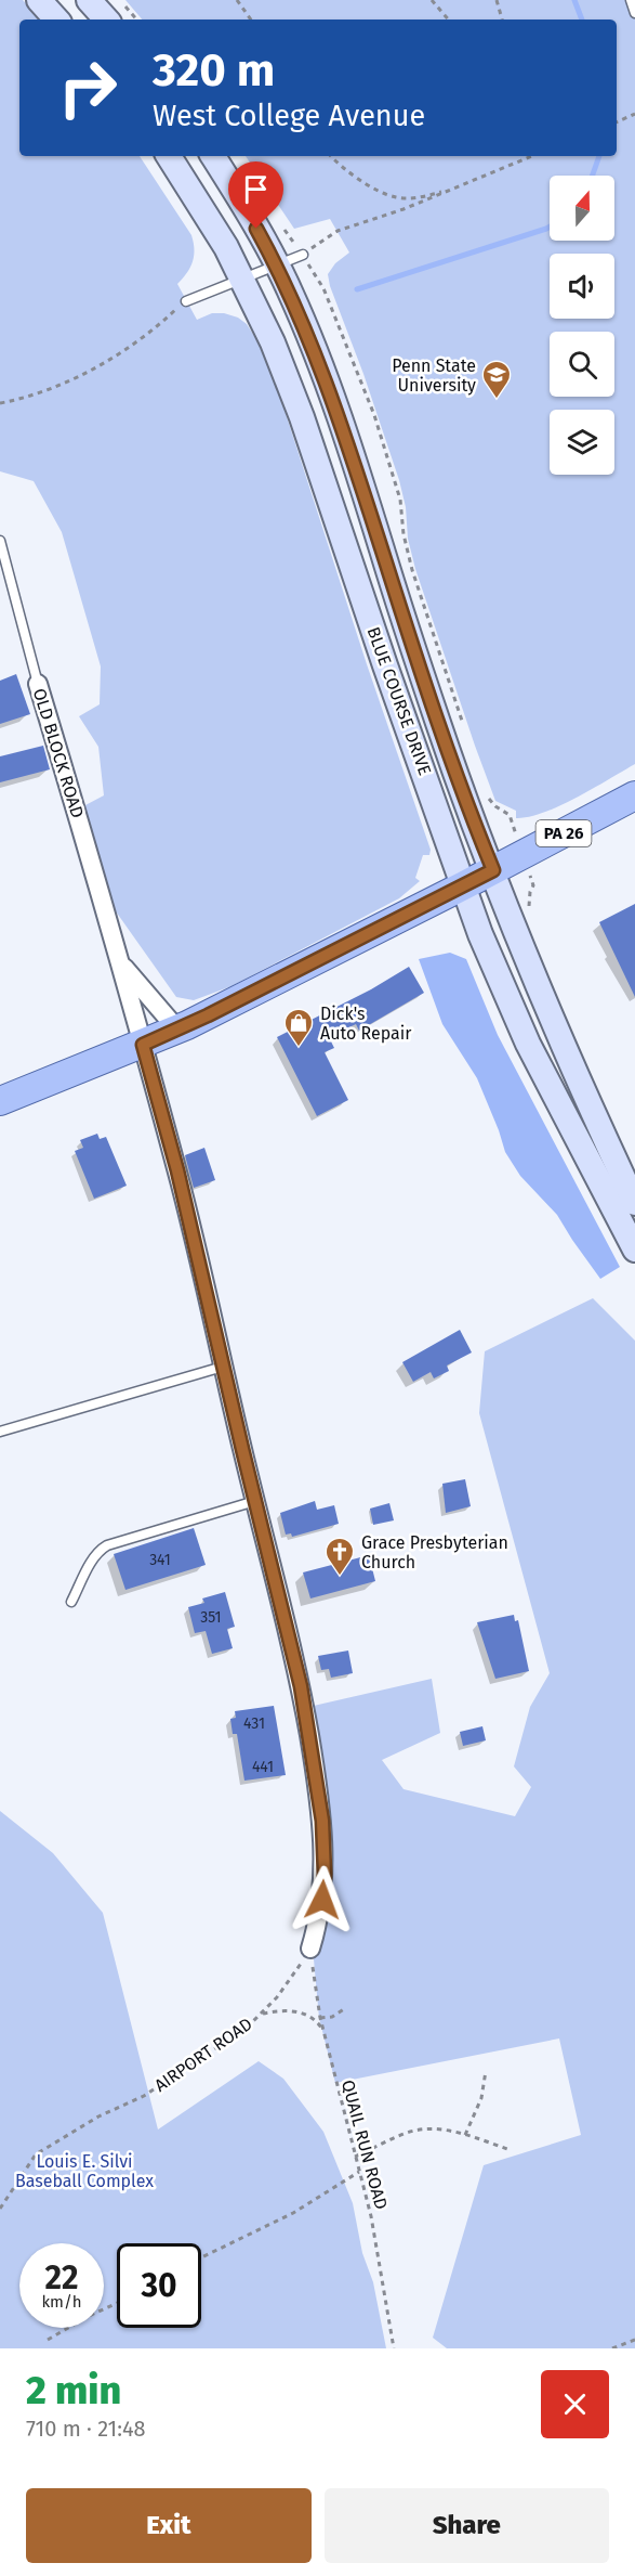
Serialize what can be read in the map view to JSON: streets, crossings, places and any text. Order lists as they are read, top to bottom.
{
  "streets": {
    "main road": ["BLUE COURSE DRIVE", "PA 26"],
    "street": ["OLD BLOCK ROAD"],
    "path": ["AIRPORT ROAD", "QUAIL RUN ROAD"]
  },
  "crossings": [
    ["BLUE COURSE DRIVE", "PA 26"],
    ["OLD BLOCK ROAD", "PA 26"],
    ["AIRPORT ROAD", "QUAIL RUN ROAD"]
  ],
  "parks": ["Louis E. Silvi Baseball Complex"],
  "places": {
    "school or university": ["Penn State University"],
    "shop": ["Dick's Auto Repair"],
    "church": ["Grace Presbyterian Church"]
  },
  "house_numbers": [
    "341",
    "351",
    "431",
    "441"
  ],
  "north": "top",
  "page": {
    "turn": ["320 m", "West College Avenue"],
    "speed": "22 km/h",
    "limit": "30",
    "heading": ["2 min", "710 m · 21:48"],
    "buttons": ["Exit", "Share"]
  }
}
